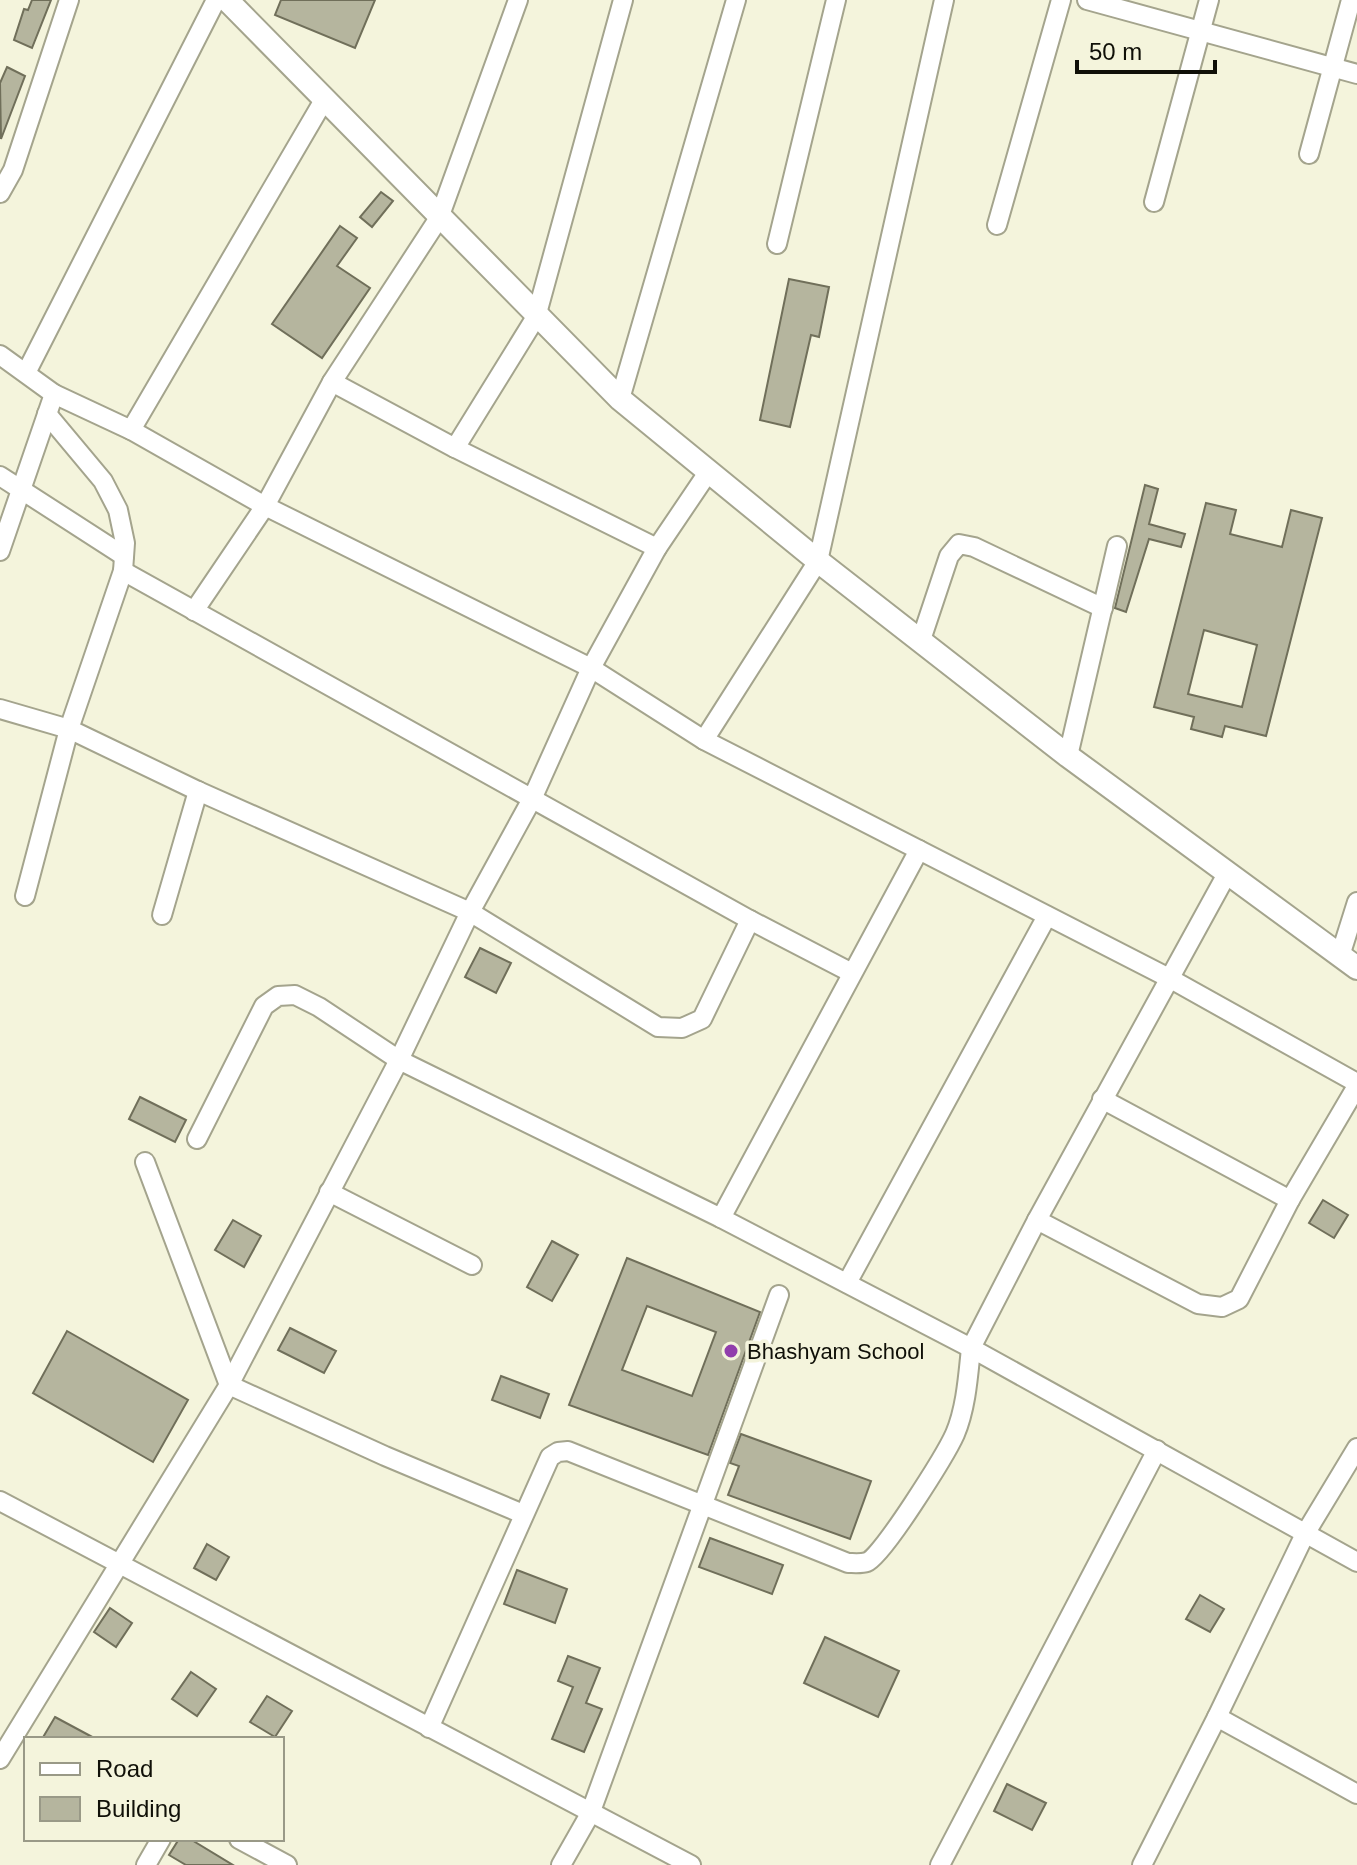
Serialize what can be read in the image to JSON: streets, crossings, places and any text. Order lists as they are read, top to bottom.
{
  "places": ["Bhashyam School"],
  "legend": ["Road", "Building"],
  "scale_bar": "50 m"
}
